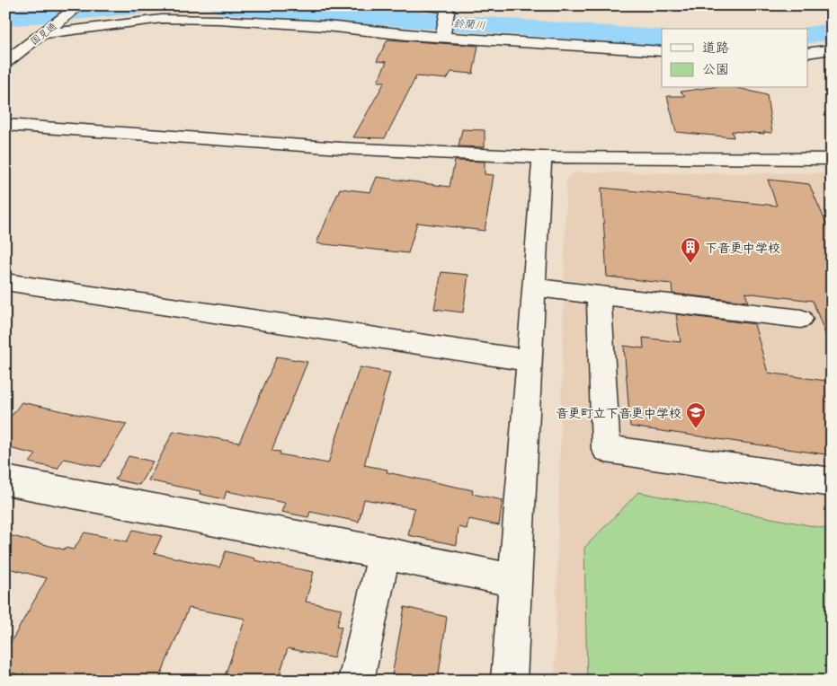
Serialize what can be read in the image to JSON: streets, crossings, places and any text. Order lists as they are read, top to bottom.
{
  "streets": {
    "street": ["国見通"]
  },
  "water": ["鈴蘭川"],
  "places": {
    "building": ["下音更中学校"],
    "school or university": ["音更町立下音更中学校"]
  },
  "legend": ["道路", "公園"]
}
